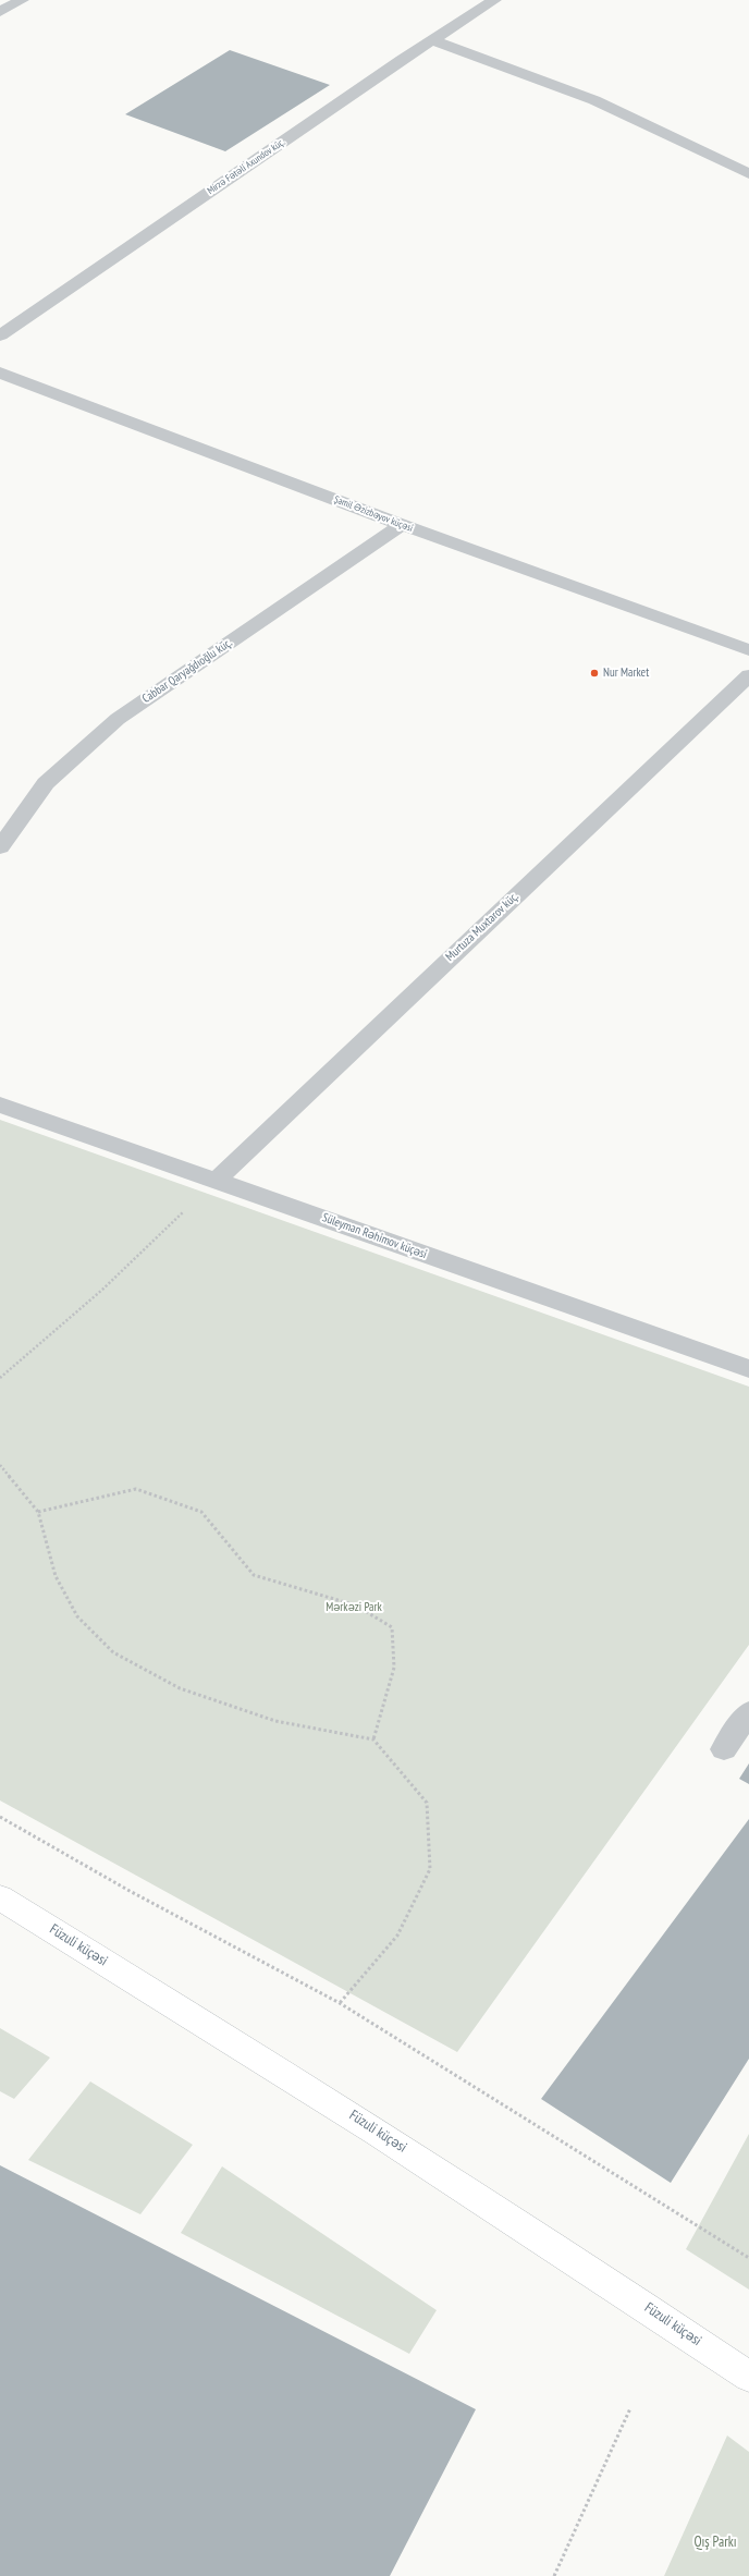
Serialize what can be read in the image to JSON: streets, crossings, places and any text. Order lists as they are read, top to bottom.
{
  "streets": {
    "main road": ["Füzuli küçəsi"],
    "street": [
      "Mirzə Fətəli Axundov küç.",
      "Şamil Əzizbəyov küçəsi",
      "Cabbar Qaryağdıoğlu küç.",
      "Murtuza Muxtarov küç.",
      "Süleyman Rəhimov küçəsi"
    ]
  },
  "crossings": [
    ["Şamil Əzizbəyov küçəsi", "Cabbar Qaryağdıoğlu küç."],
    ["Murtuza Muxtarov küç.", "Süleyman Rəhimov küçəsi"]
  ],
  "parks": ["Mərkəzi Park", "Qış Parkı"],
  "places": ["Nur Market"]
}
